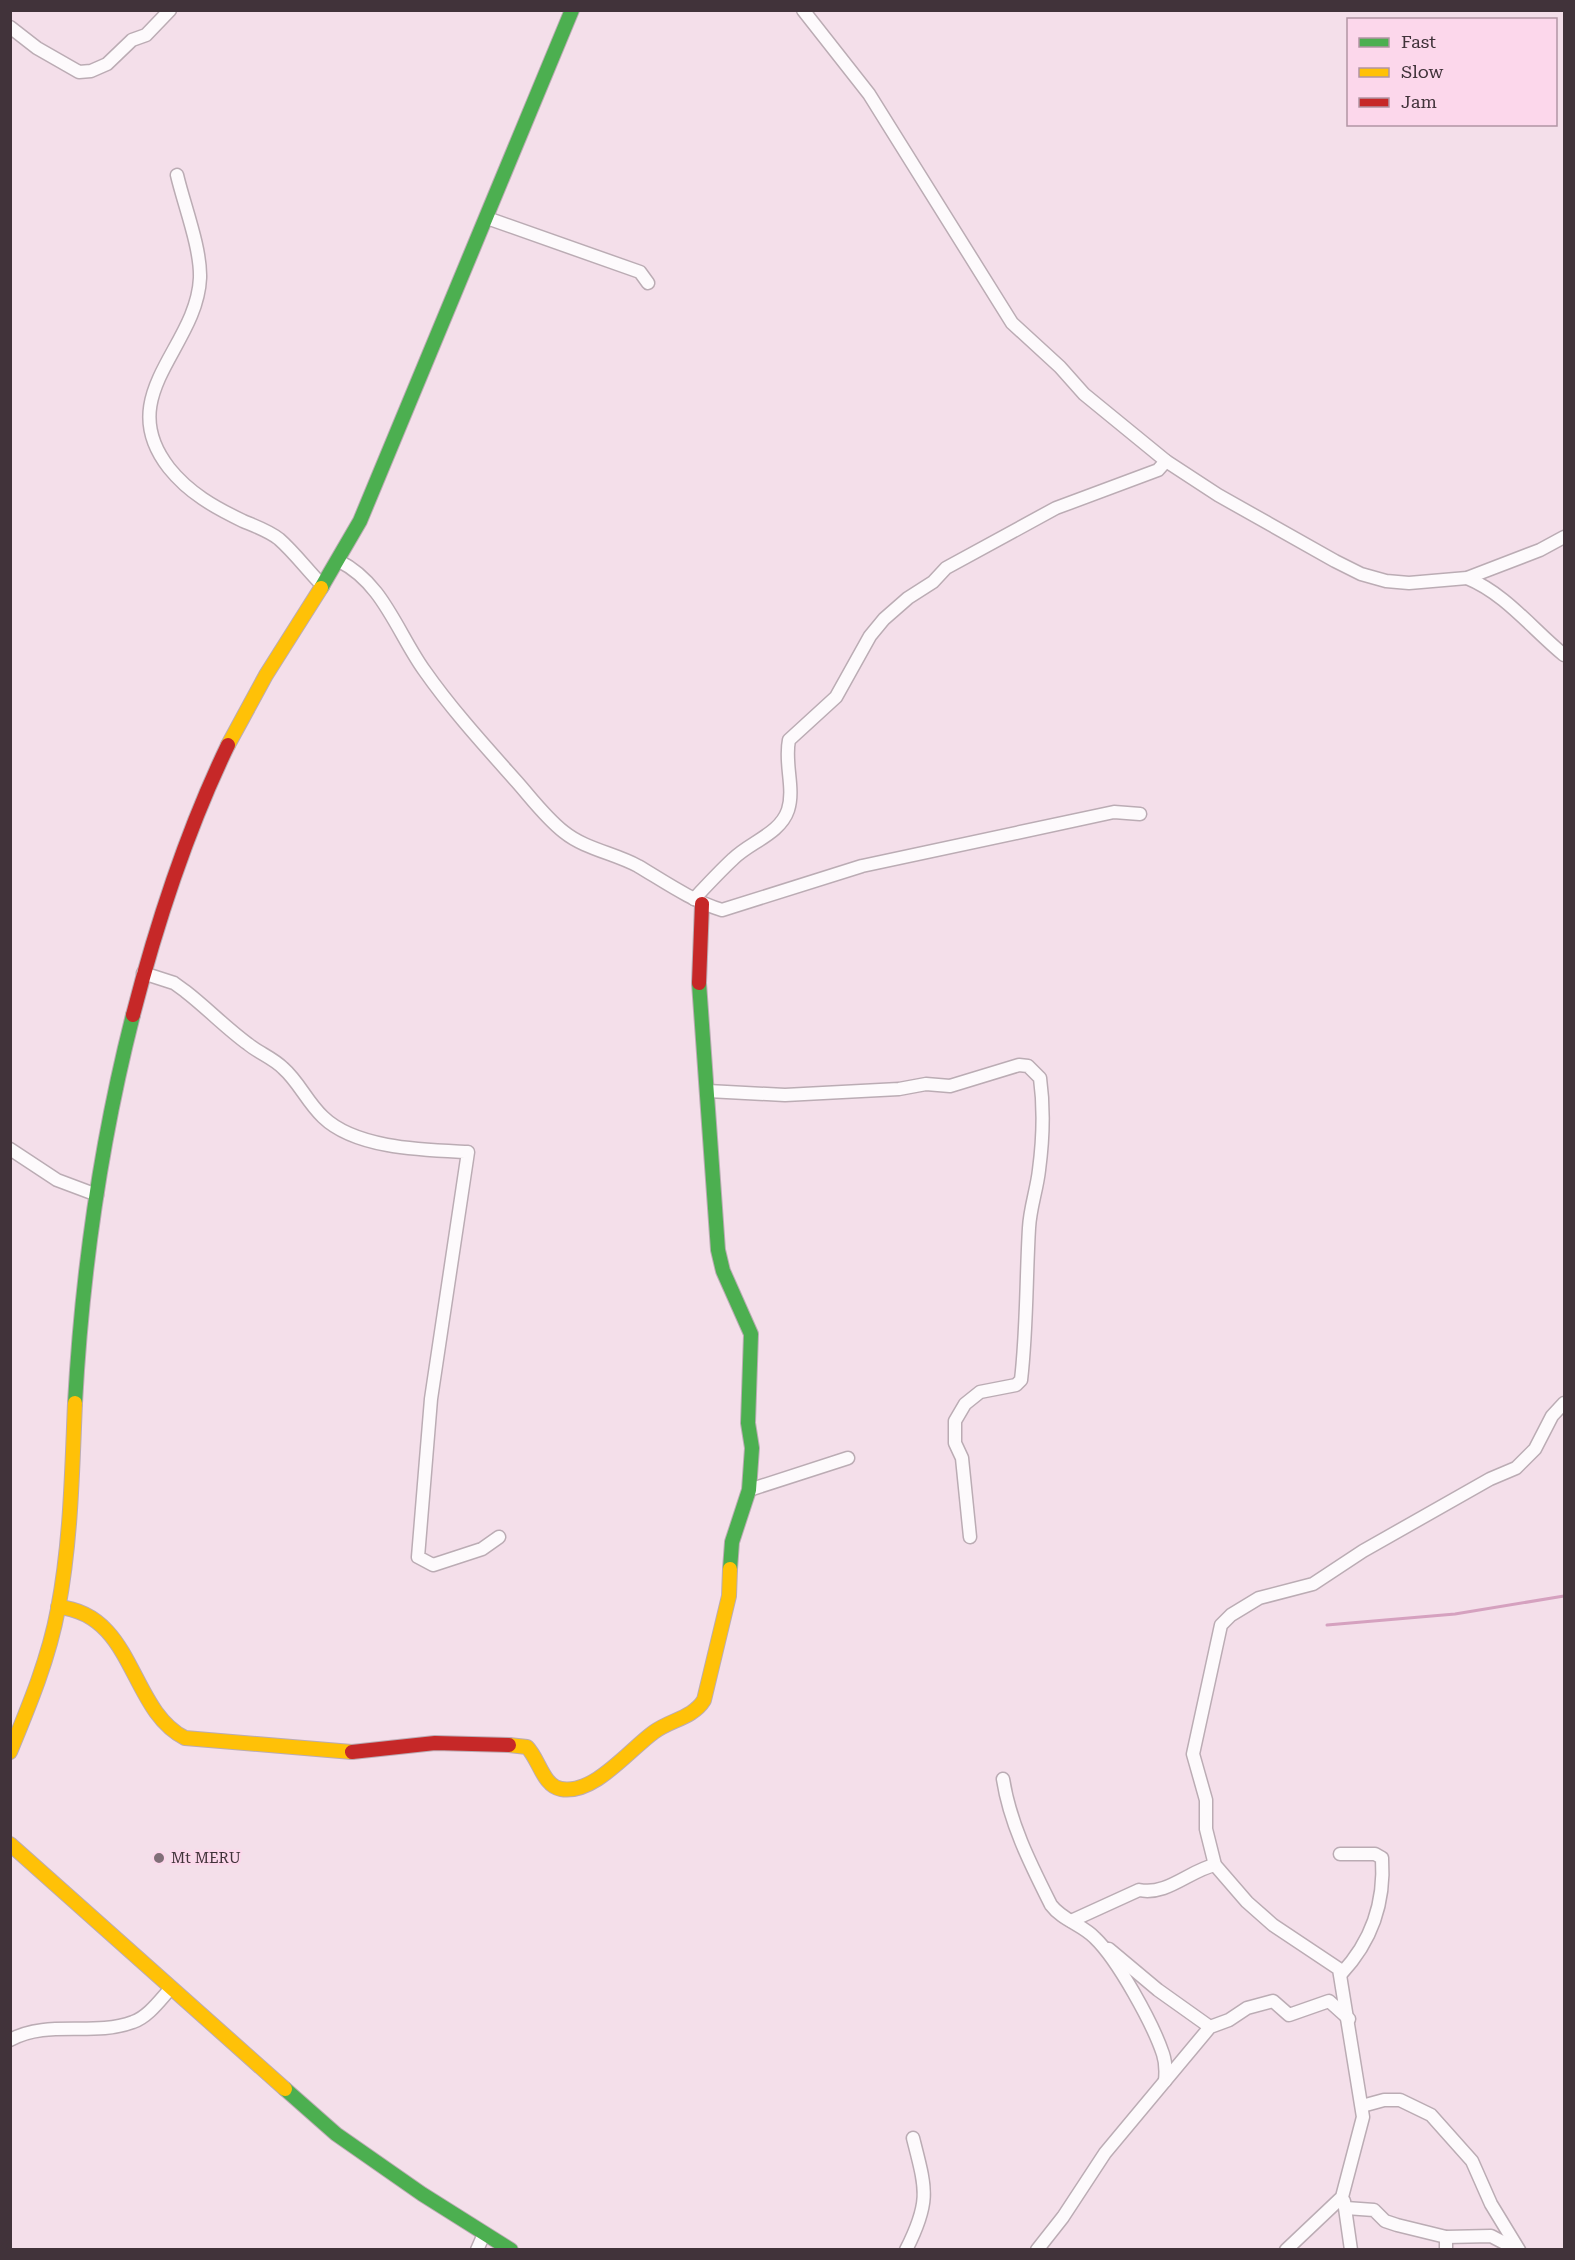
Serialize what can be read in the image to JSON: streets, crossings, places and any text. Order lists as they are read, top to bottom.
{
  "places": ["Mt MERU"],
  "legend": ["Fast", "Slow", "Jam"]
}
